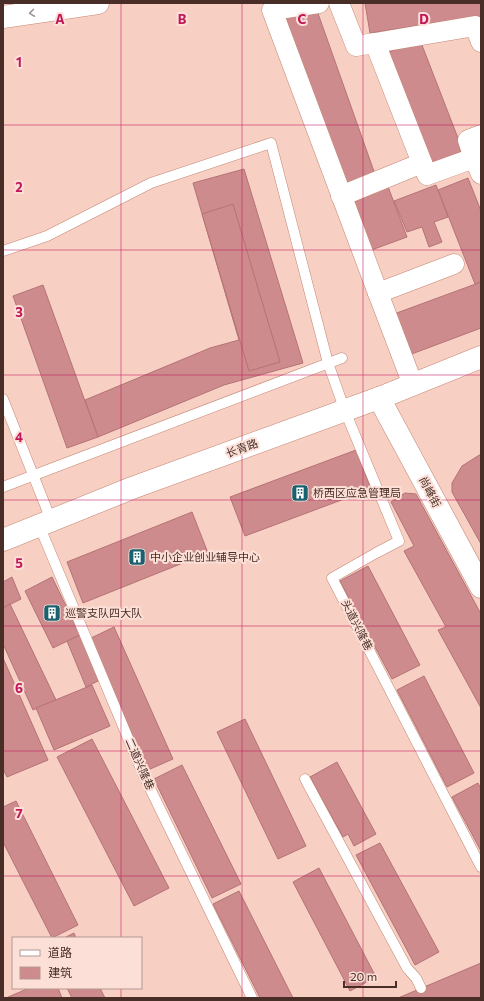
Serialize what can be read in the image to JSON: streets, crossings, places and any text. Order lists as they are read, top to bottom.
{
  "streets": {
    "main road": ["长青路", "尚峰街"],
    "lane": ["头道兴隆巷", "二道兴隆巷"]
  },
  "crossings": [
    ["长青路", "尚峰街"],
    ["长青路", "头道兴隆巷"],
    ["长青路", "二道兴隆巷"]
  ],
  "places": {
    "building": ["桥西区应急管理局", "中小企业创业辅导中心", "巡警支队四大队"]
  },
  "legend": ["道路", "建筑"],
  "scale_bar": "20 m",
  "grid": {
    "columns": [
      "A",
      "B",
      "C",
      "D"
    ],
    "rows": [
      "1",
      "2",
      "3",
      "4",
      "5",
      "6",
      "7"
    ]
  }
}
